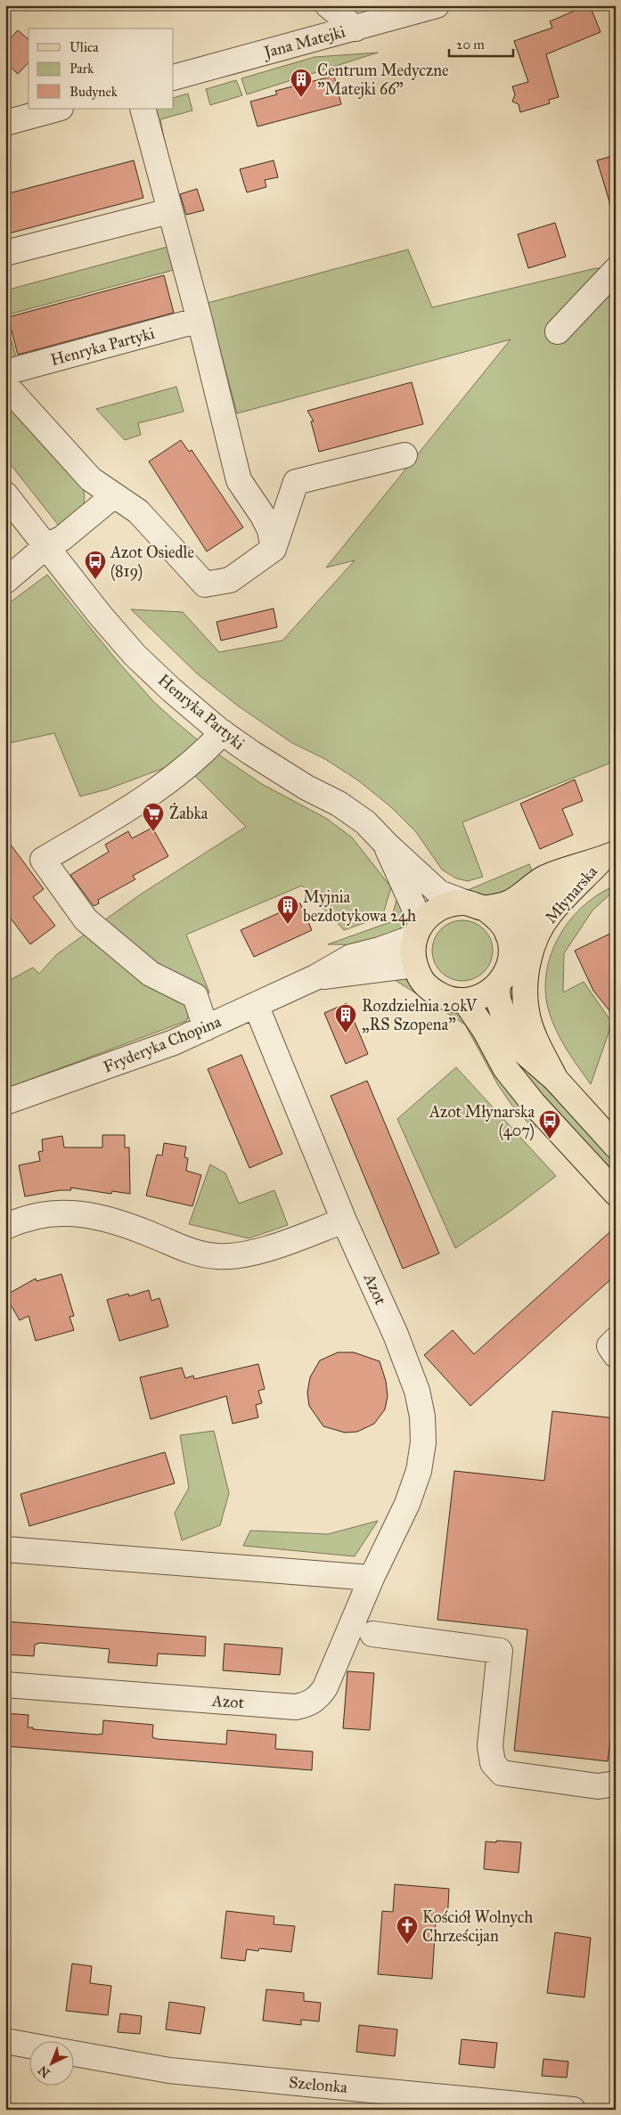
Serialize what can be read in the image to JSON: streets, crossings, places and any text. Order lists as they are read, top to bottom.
{
  "streets": {
    "main road": ["Młynarska", "Fryderyka Chopina"],
    "street": [
      "Jana Matejki",
      "Henryka Partyki",
      "Azot",
      "Szelonka"
    ]
  },
  "crossings": [
    ["Młynarska", "Fryderyka Chopina"],
    ["Fryderyka Chopina", "Azot"]
  ],
  "places": {
    "building": ["Centrum Medyczne \"Matejki 66\"", "Myjnia bezdotykowa 24h", "Rozdzielnia 20kV „RS Szopena”"],
    "bus stop": ["Azot Osiedle (819)", "Azot Młynarska (407)"],
    "supermarket": ["Żabka"],
    "church": ["Kościół Wolnych Chrześcijan"]
  },
  "legend": ["Ulica", "Park", "Budynek"],
  "scale_bar": "20 m",
  "north": "bottom left"
}
